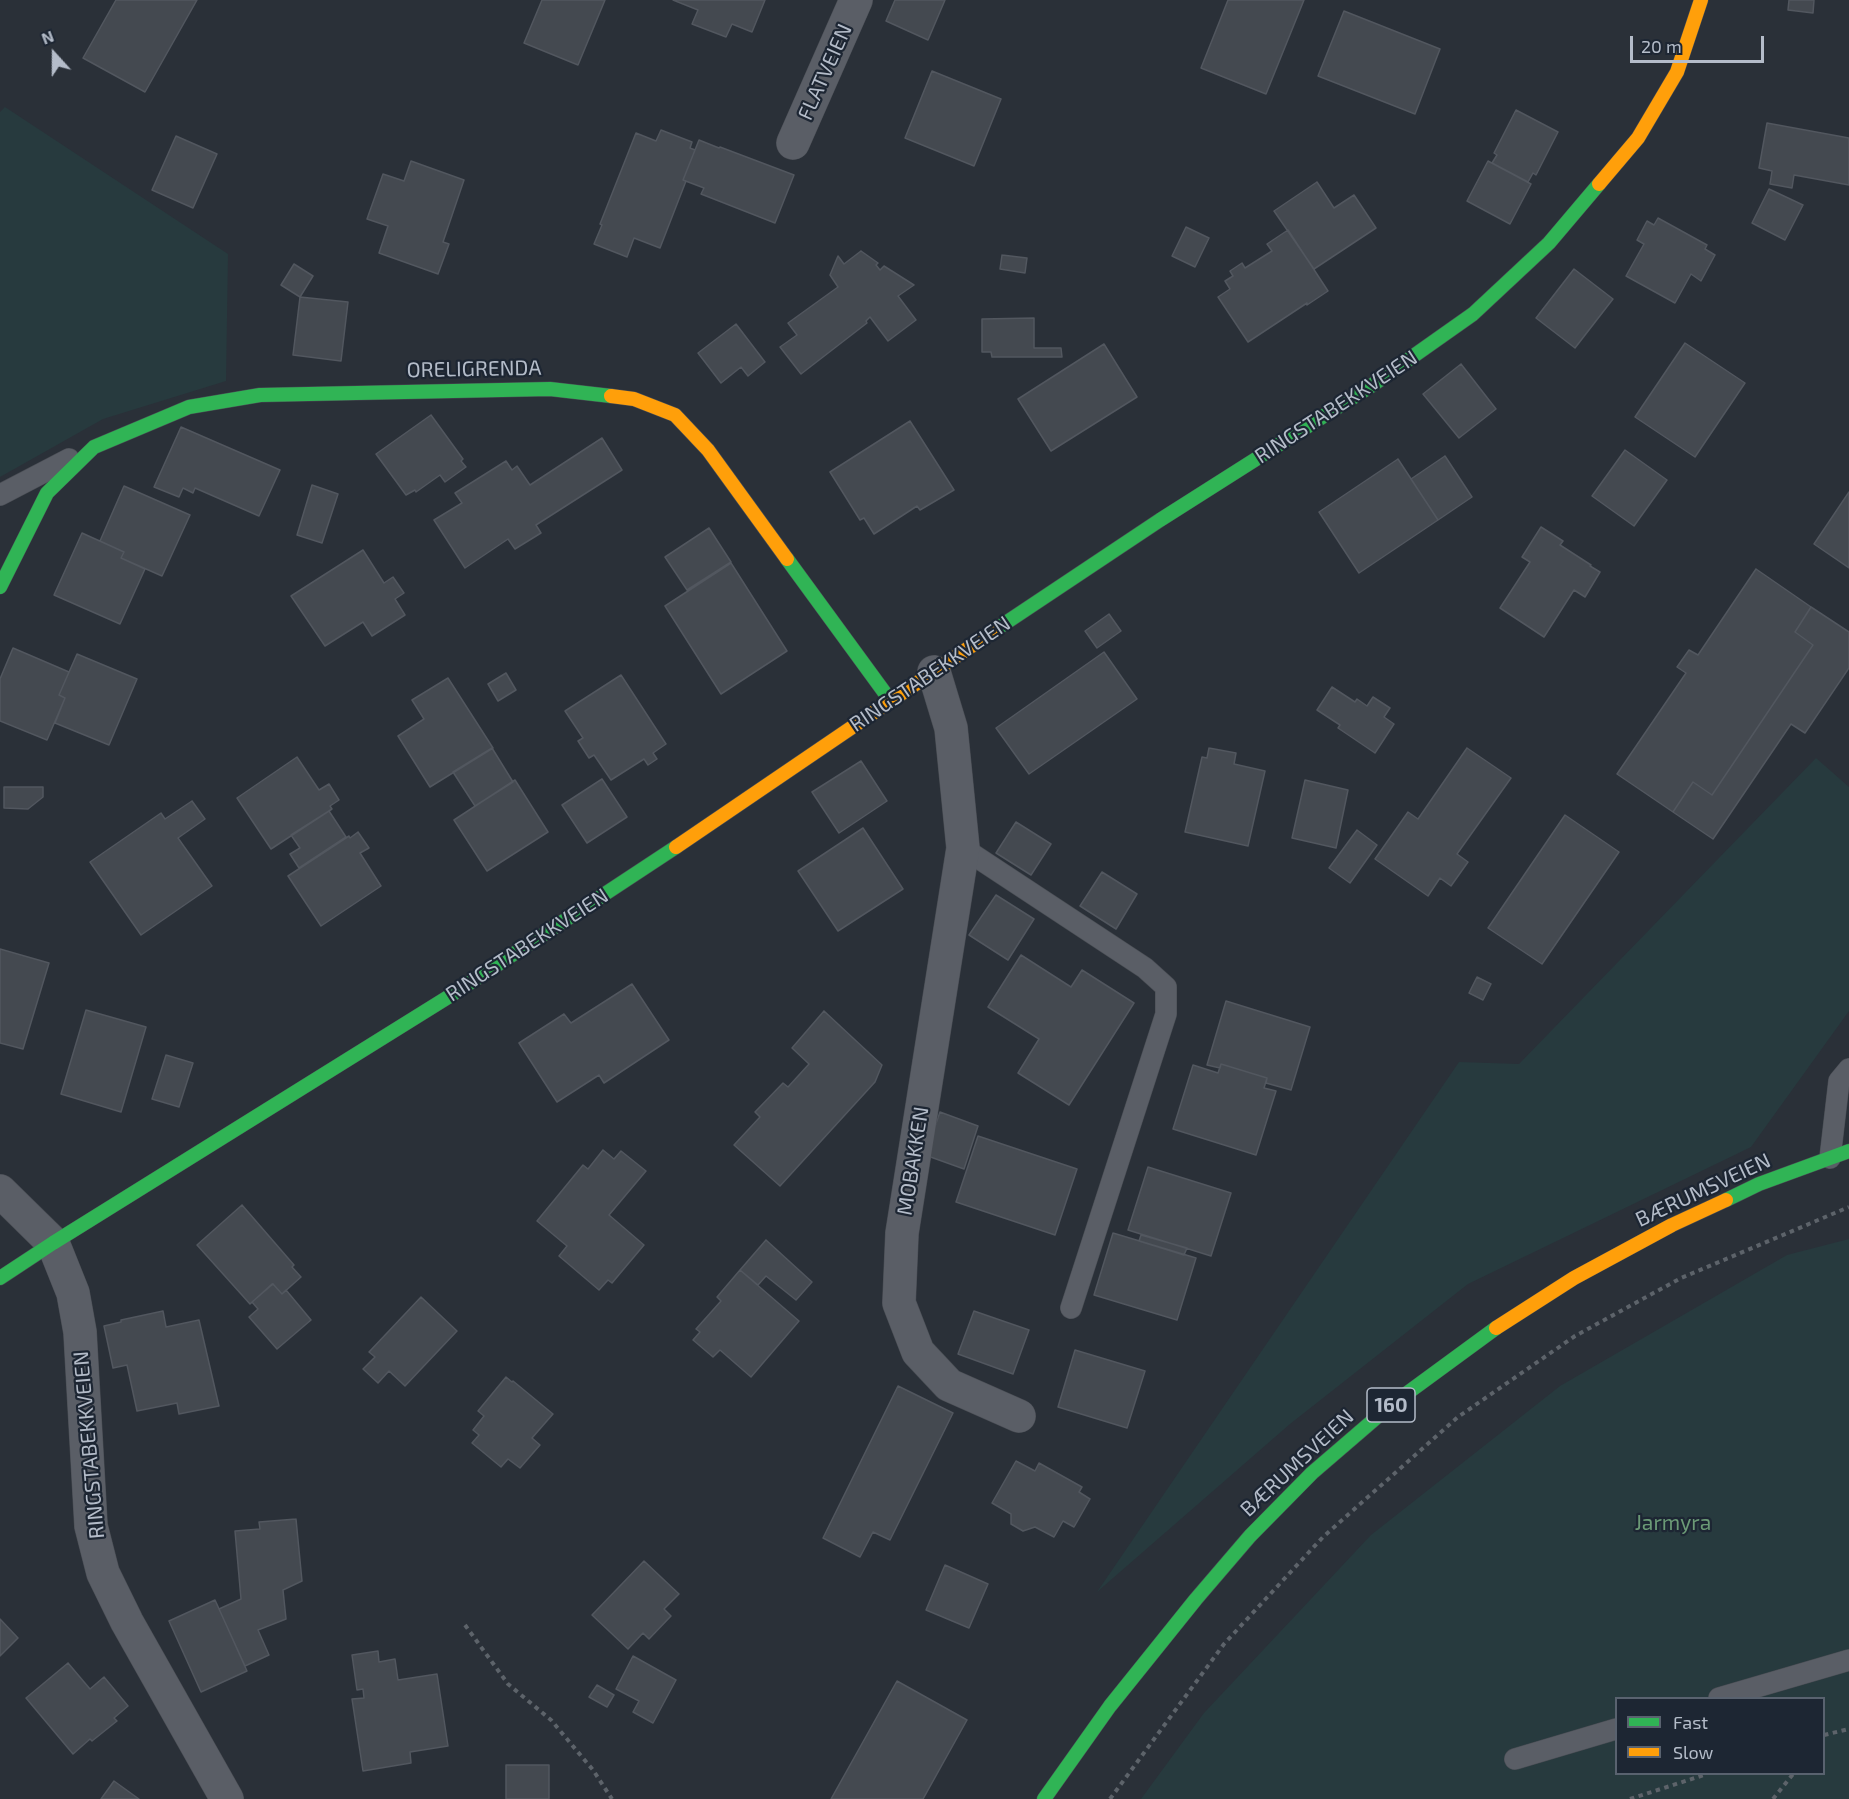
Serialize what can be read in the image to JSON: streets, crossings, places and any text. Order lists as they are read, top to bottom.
{
  "streets": {
    "street": [
      "FLATVEIEN",
      "ORELIGRENDA",
      "RINGSTABEKKVEIEN",
      "MOBAKKEN",
      "BÆRUMSVEIEN",
      "160"
    ]
  },
  "crossings": [
    ["ORELIGRENDA", "RINGSTABEKKVEIEN"],
    ["RINGSTABEKKVEIEN", "MOBAKKEN"]
  ],
  "parks": ["Jarmyra"],
  "legend": ["Fast", "Slow"],
  "scale_bar": "20 m",
  "north": "top"
}
